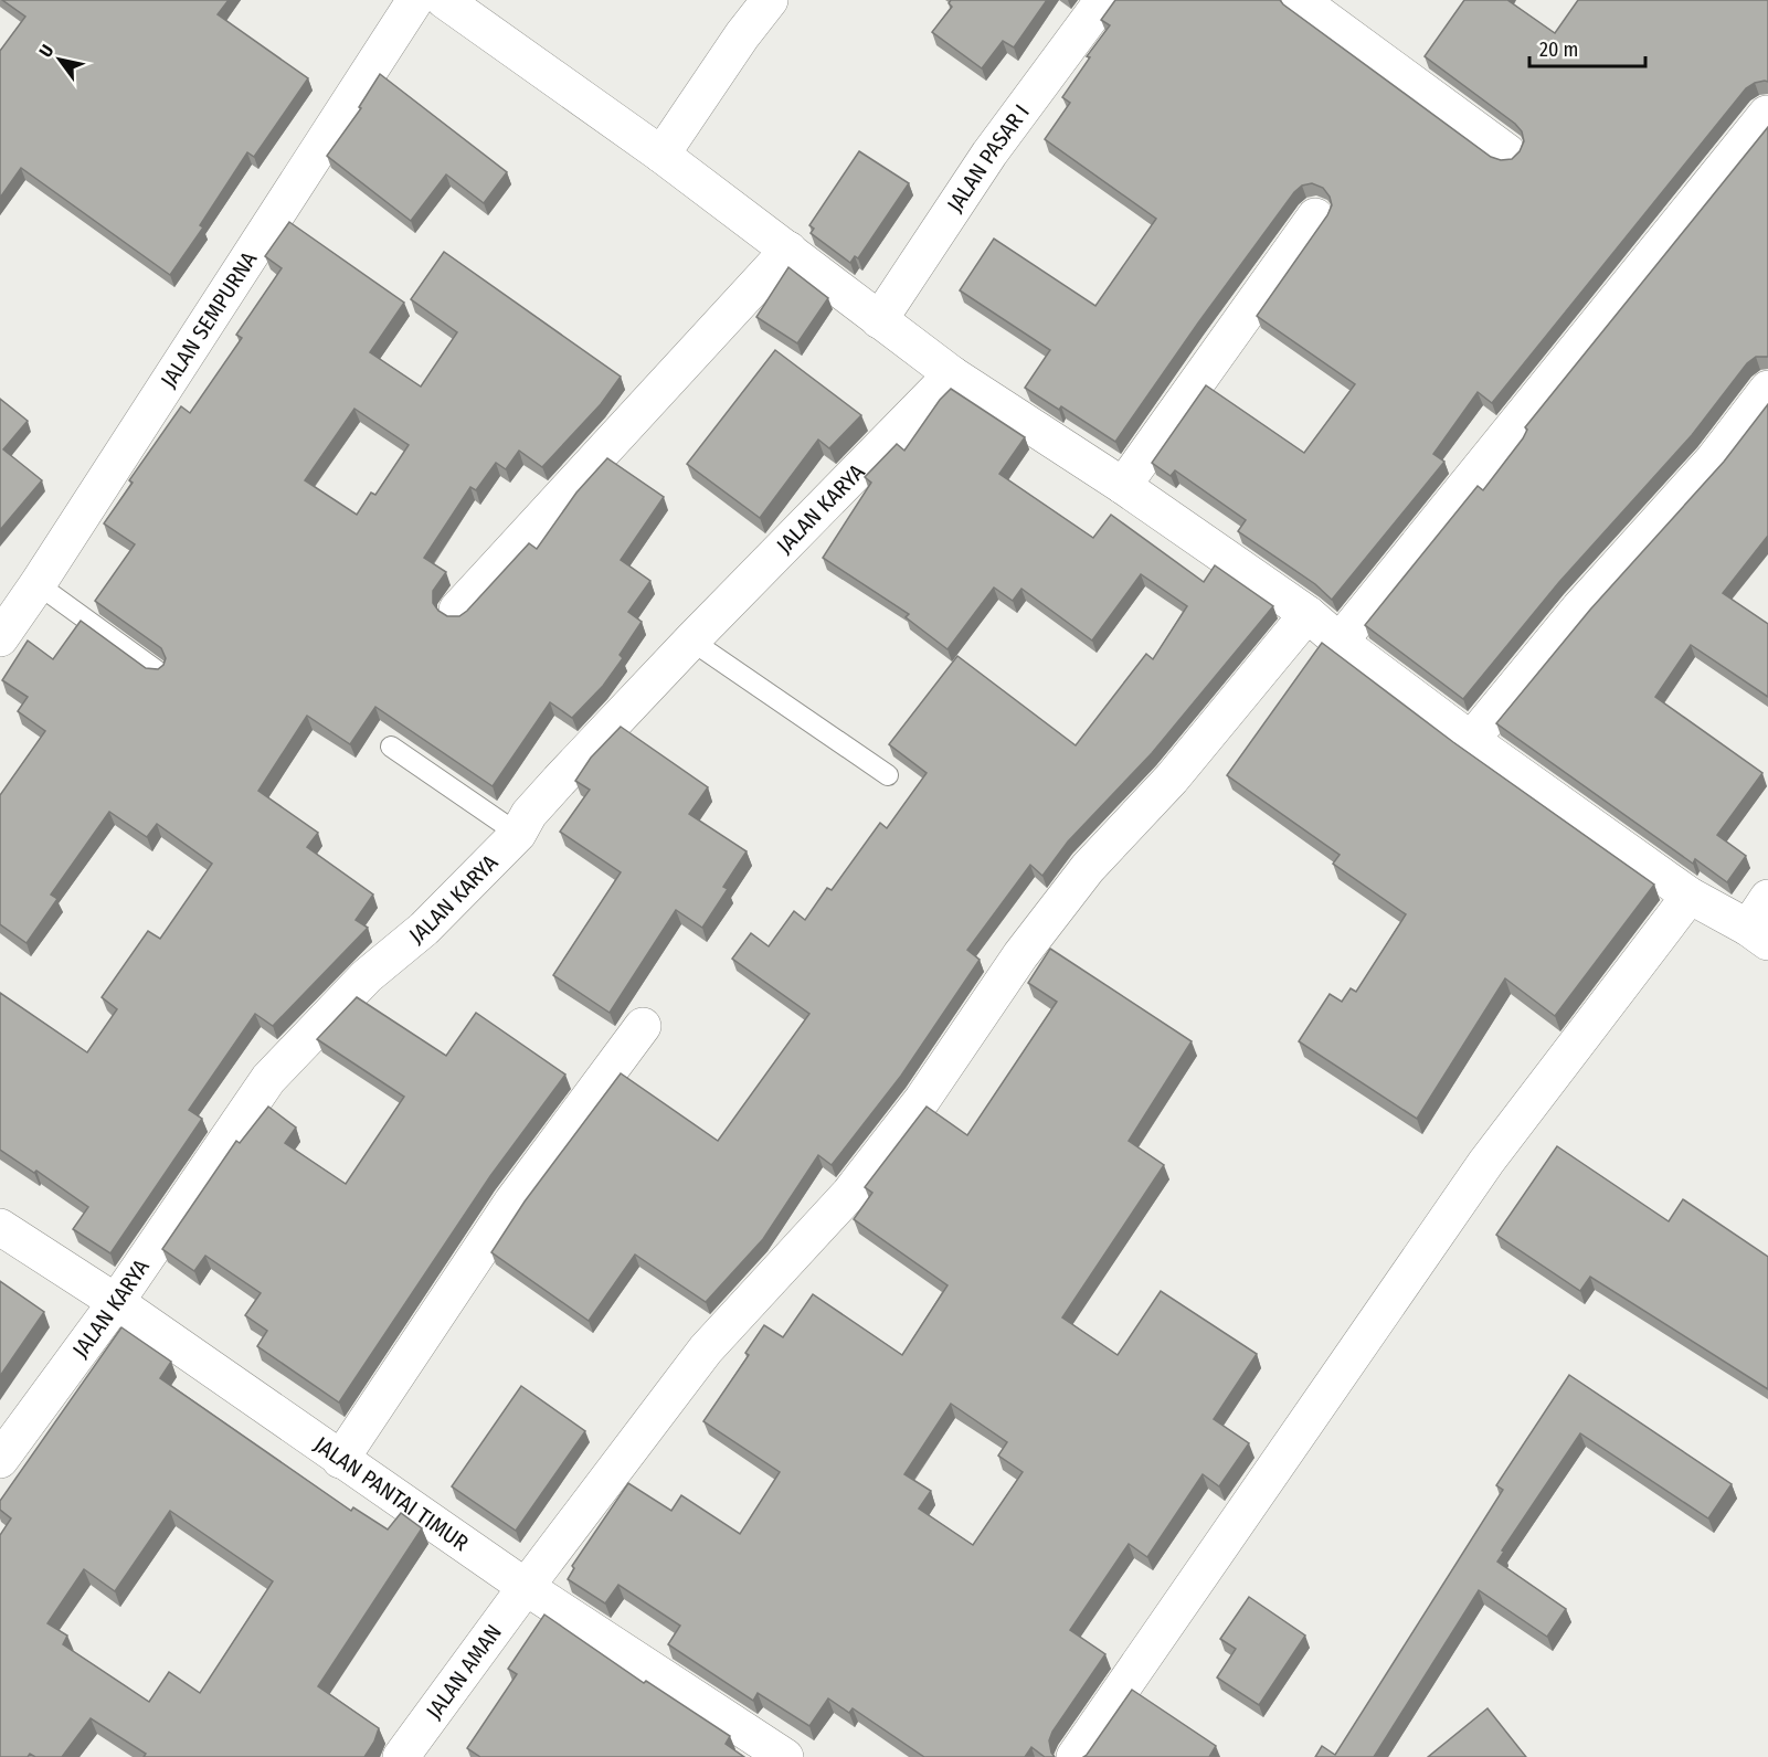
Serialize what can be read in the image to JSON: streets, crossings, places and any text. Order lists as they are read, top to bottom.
{
  "streets": {
    "street": [
      "JALAN PASAR I",
      "JALAN SEMPURNA",
      "JALAN KARYA",
      "JALAN PANTAI TIMUR",
      "JALAN AMAN"
    ]
  },
  "crossings": [
    ["JALAN KARYA", "JALAN PANTAI TIMUR"],
    ["JALAN PANTAI TIMUR", "JALAN AMAN"]
  ],
  "scale_bar": "20 m",
  "north": "top left"
}
